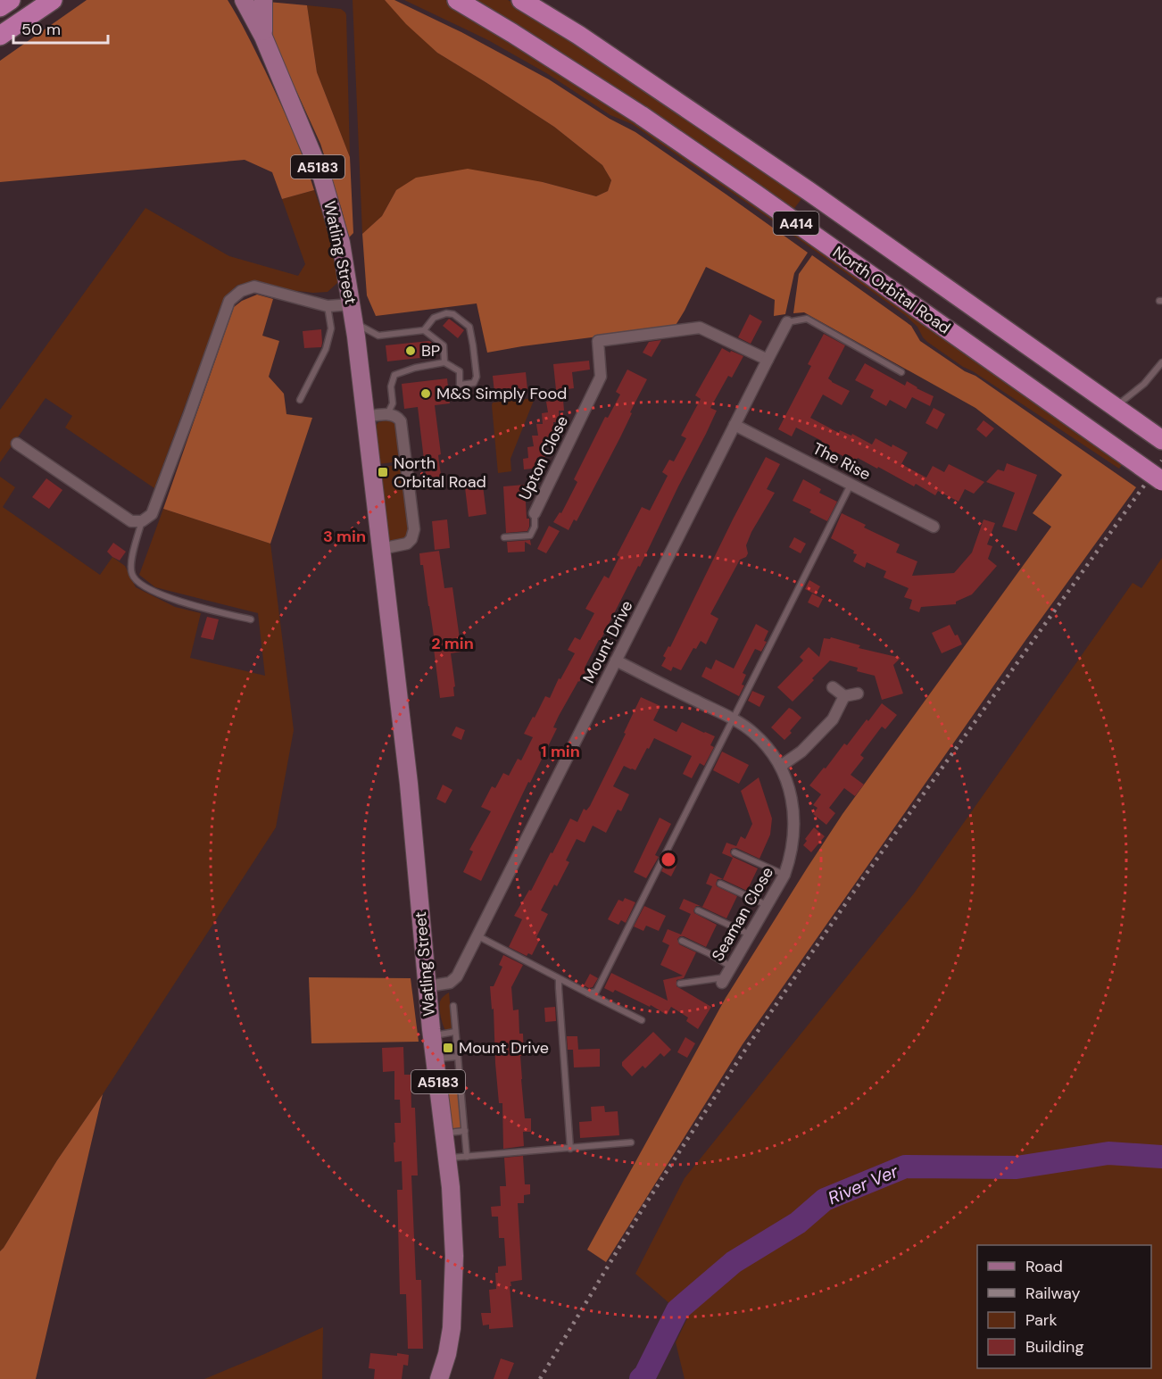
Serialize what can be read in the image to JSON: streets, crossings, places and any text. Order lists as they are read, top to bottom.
{
  "streets": {
    "highway": ["A414", "North Orbital Road"],
    "main road": ["A5183", "Watling Street"],
    "street": [
      "Upton Close",
      "The Rise",
      "Mount Drive",
      "Seaman Close"
    ]
  },
  "crossings": [
    ["A5183", "Watling Street"],
    ["Watling Street", "Mount Drive"],
    ["Upton Close", "Mount Drive"],
    ["The Rise", "Mount Drive"],
    ["Mount Drive", "Seaman Close"]
  ],
  "water": ["River Ver"],
  "places": {
    "other": ["BP", "M&S Simply Food"],
    "transit": ["North Orbital Road", "Mount Drive"]
  },
  "legend": [
    "Road",
    "Railway",
    "Park",
    "Building"
  ],
  "scale_bar": "50 m",
  "rings": ["3 min", "2 min", "1 min"]
}
